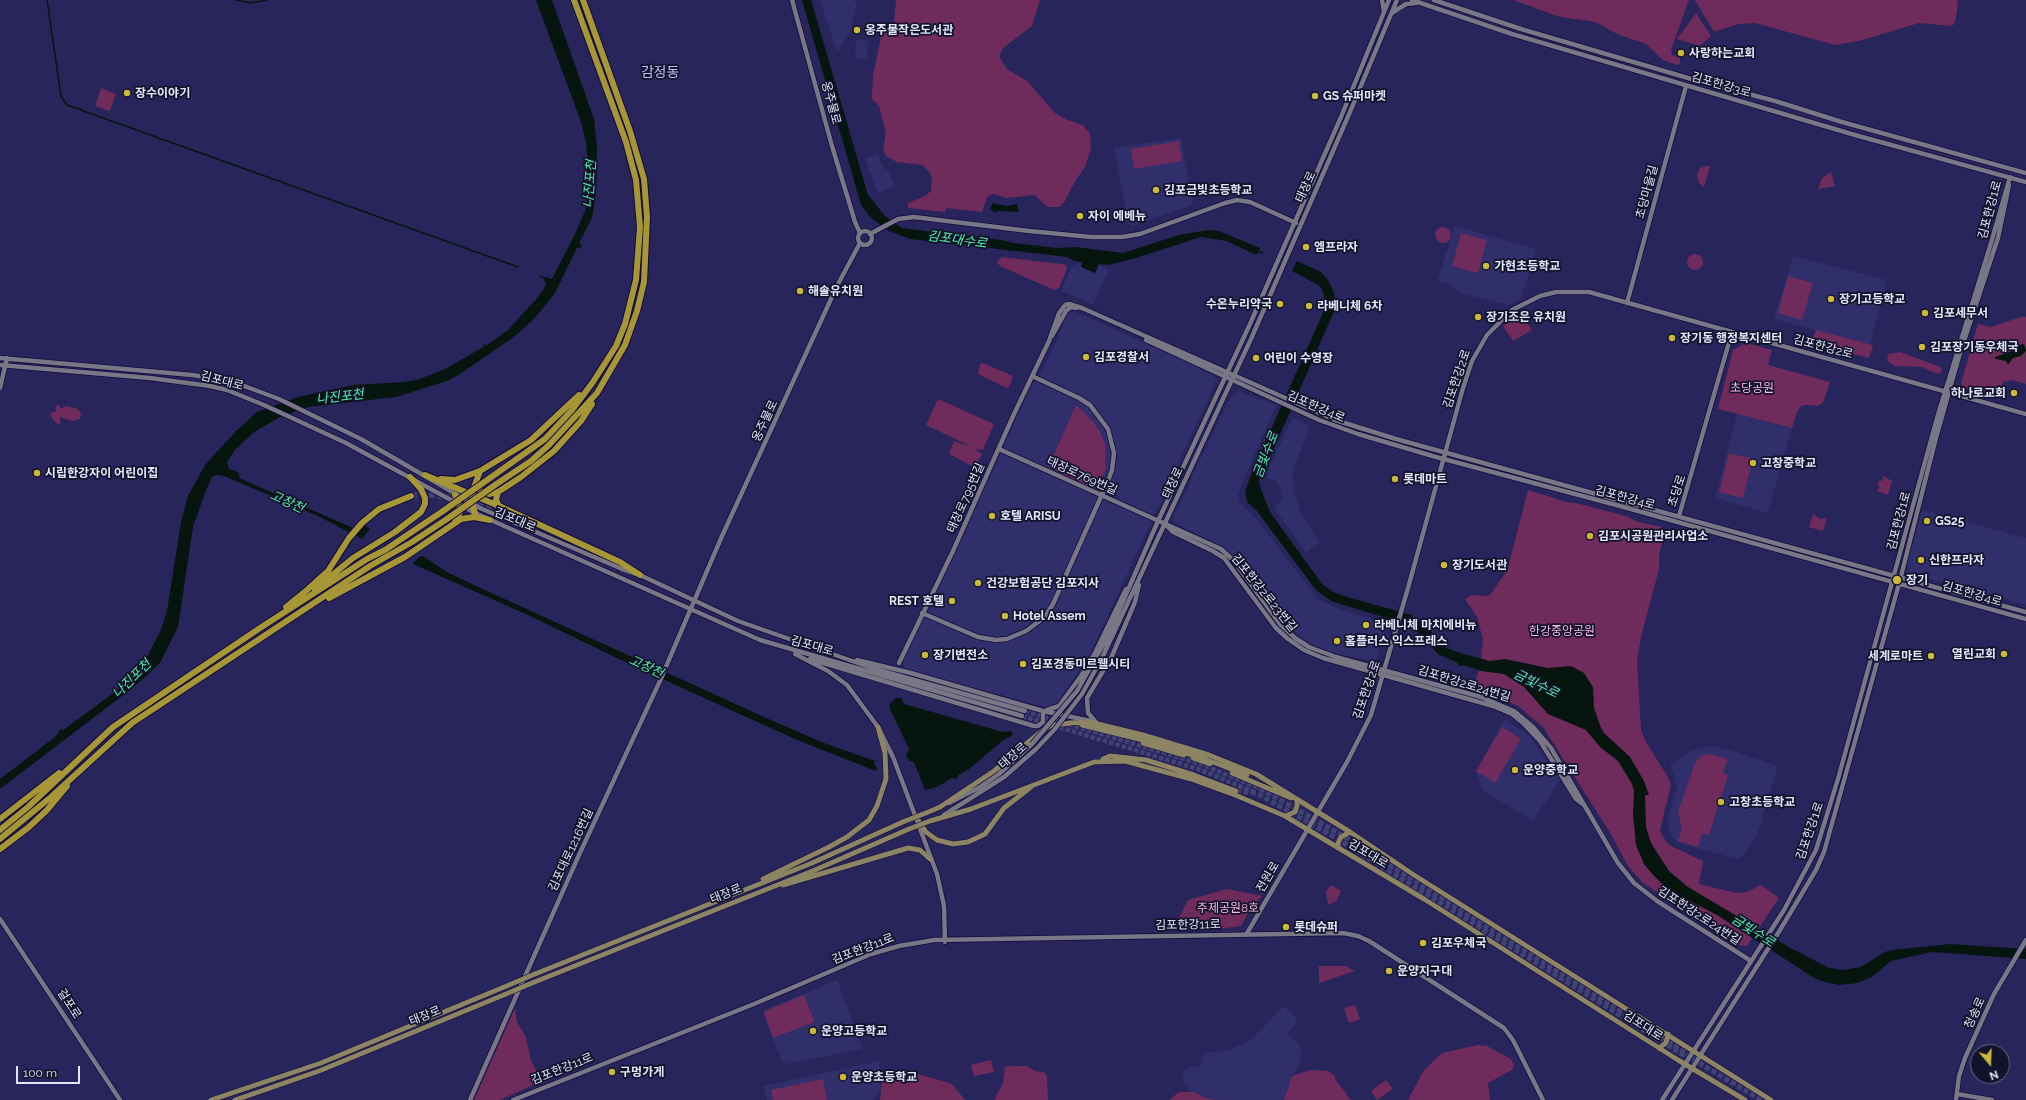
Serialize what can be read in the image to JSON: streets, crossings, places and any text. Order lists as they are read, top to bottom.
{
  "streets": {
    "main road": ["태장로", "김포대로"],
    "street": [
      "김포한강3로",
      "옹주물로",
      "초당마을길",
      "김포한강1로",
      "김포한강2로",
      "김포한강4로",
      "태장로769번길",
      "초당로",
      "태장로795번길",
      "김포한강2로23번길",
      "김포한강2로24번길",
      "김포대로1216번길",
      "전원로",
      "김포한강11로",
      "걸포로",
      "청송로"
    ]
  },
  "crossings": [
    ["김포한강3로", "초당마을길"],
    ["김포한강3로", "김포한강1로"],
    ["옹주물로", "김포대로"],
    ["옹주물로", "김포대로1216번길"],
    ["태장로", "김포대로"],
    ["태장로", "김포한강4로"],
    ["태장로", "태장로769번길"],
    ["태장로", "태장로795번길"],
    ["태장로", "김포한강2로23번길"],
    ["초당마을길", "김포한강2로"],
    ["김포한강1로", "김포한강2로"],
    ["김포한강1로", "김포대로"],
    ["김포한강1로", "김포한강4로"],
    ["김포한강1로", "김포한강2로24번길"],
    ["김포한강2로", "김포대로"],
    ["김포한강2로", "김포한강4로"],
    ["김포한강2로", "초당로"],
    ["김포한강2로", "김포한강2로23번길"],
    ["김포한강2로", "김포한강2로24번길"],
    ["김포한강2로", "전원로"],
    ["김포대로", "김포대로1216번길"],
    ["김포대로", "전원로"],
    ["김포한강4로", "초당로"],
    ["김포한강4로", "태장로795번길"],
    ["태장로769번길", "태장로795번길"],
    ["태장로769번길", "김포한강2로23번길"],
    ["김포한강2로23번길", "김포한강2로24번길"],
    ["전원로", "김포한강11로"]
  ],
  "districts": ["감정동"],
  "water": [
    "나진포천",
    "김포대수로",
    "금빛수로",
    "고창천"
  ],
  "parks": ["초당공원", "한강중앙공원", "주제공원8호"],
  "places": [
    "옹주물작은도서관",
    "사랑하는교회",
    "장수이야기",
    "GS 슈퍼마켓",
    "김포금빛초등학교",
    "자이 에베뉴",
    "엠프라자",
    "가현초등학교",
    "해솔유치원",
    "장기고등학교",
    "수온누리약국",
    "라베니체 6차",
    "김포세무서",
    "장기조은 유치원",
    "장기동 행정복지센터",
    "김포장기동우체국",
    "김포경찰서",
    "어린이 수영장",
    "하나로교회",
    "고창중학교",
    "시립한강자이 어린이집",
    "롯데마트",
    "호텔 ARISU",
    "GS25",
    "김포시공원관리사업소",
    "신한프라자",
    "장기도서관",
    "장기",
    "건강보험공단 김포지사",
    "REST 호텔",
    "Hotel Assem",
    "라베니체 마치에비뉴",
    "홈플러스 익스프레스",
    "열린교회",
    "장기변전소",
    "세계로마트",
    "김포경동미르웰시티",
    "운양중학교",
    "고창초등학교",
    "롯데슈퍼",
    "김포우체국",
    "운양지구대",
    "운양고등학교",
    "구멍가게",
    "운양초등학교"
  ],
  "scale_bar": "100 m",
  "north": "bottom"
}
